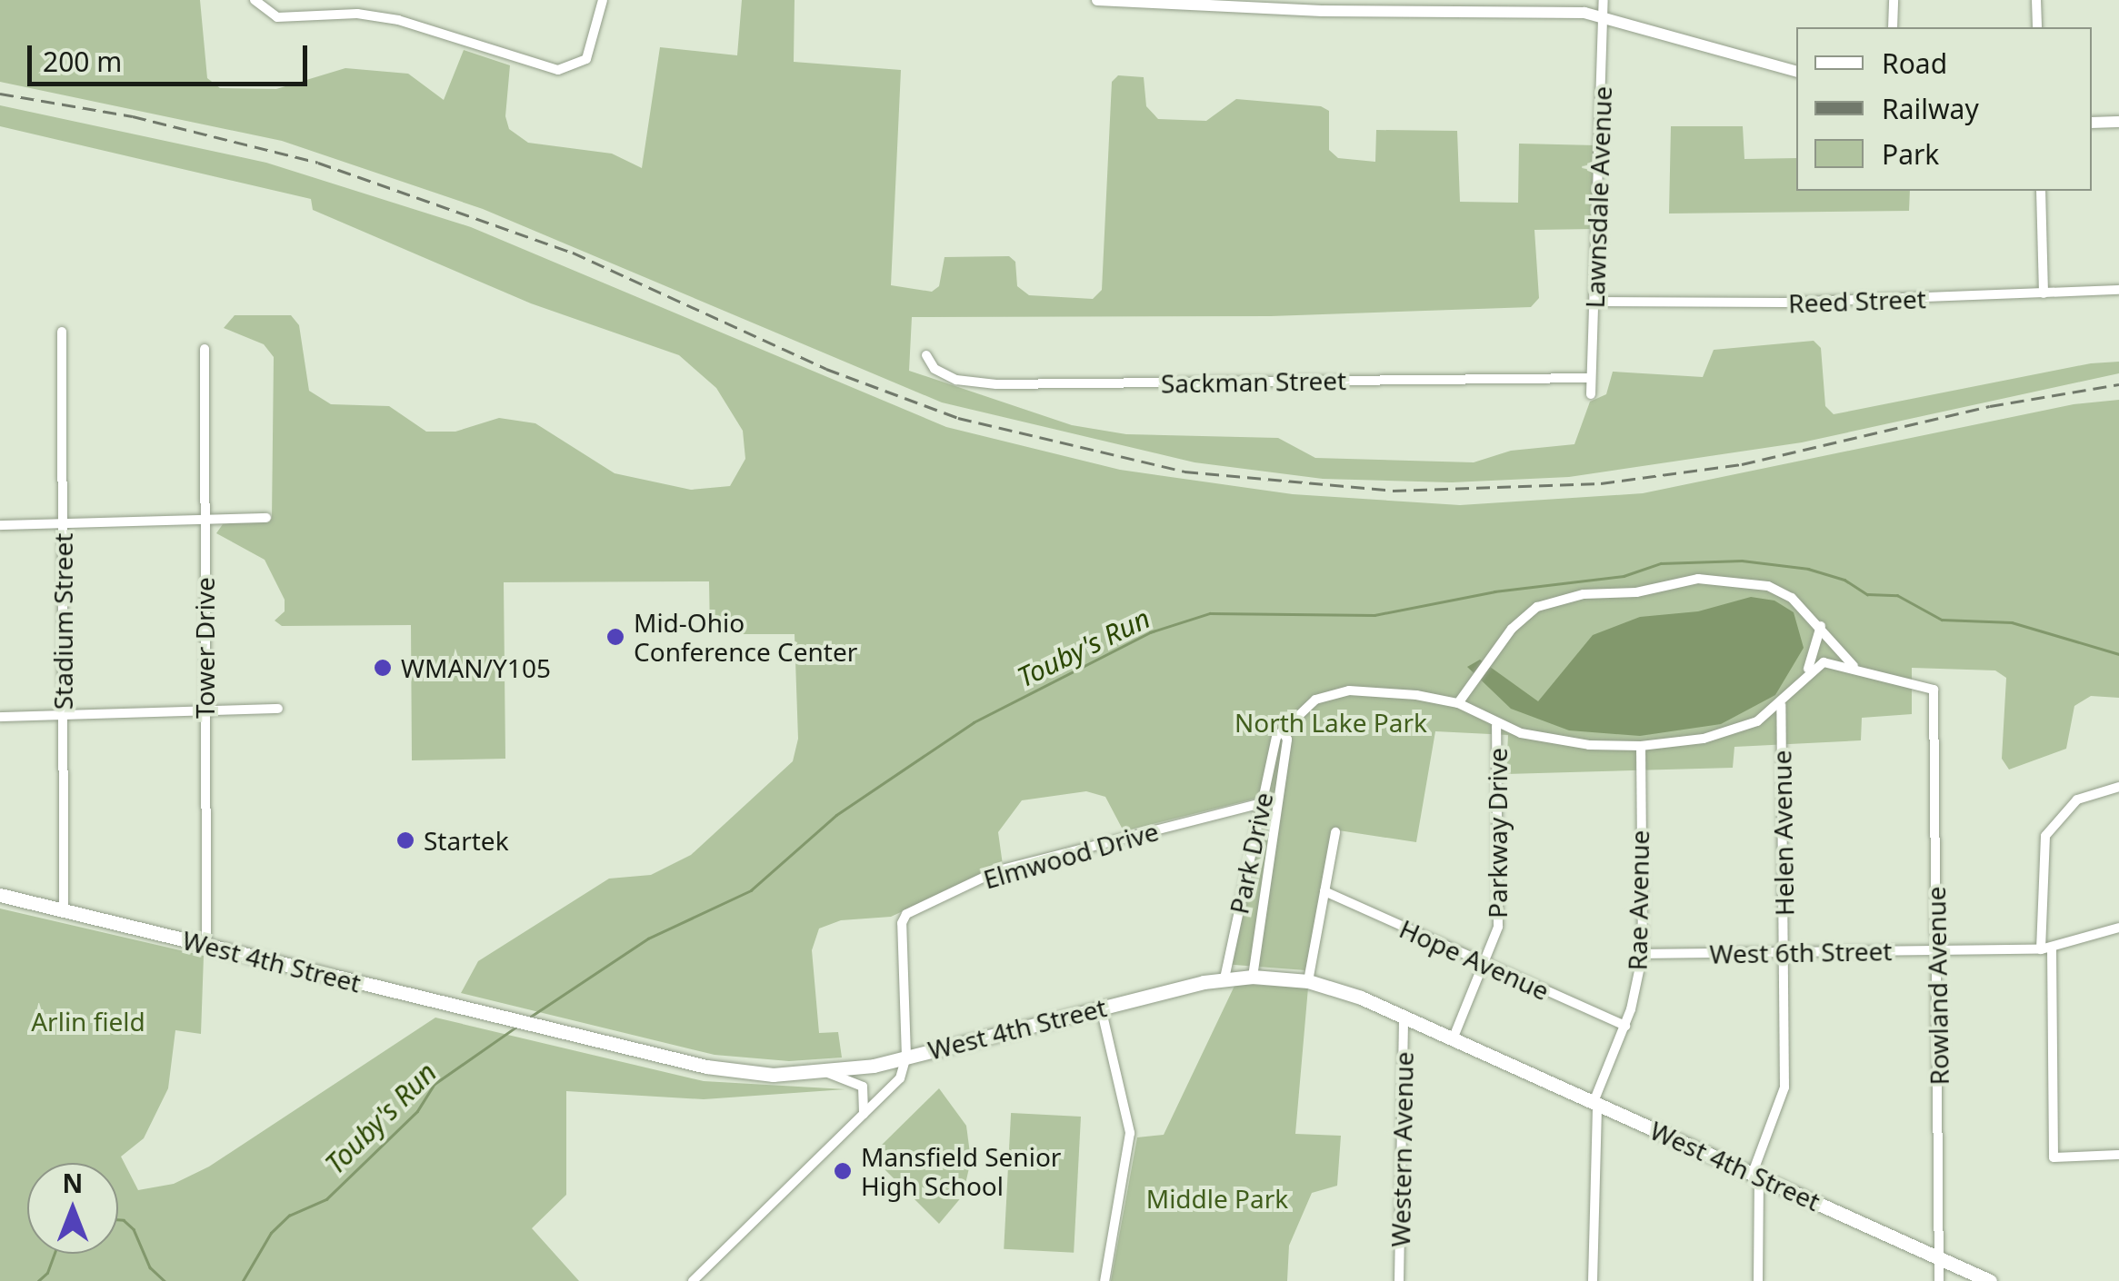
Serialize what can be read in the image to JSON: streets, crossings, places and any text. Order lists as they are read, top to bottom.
{
  "streets": {
    "main road": ["West 4th Street"],
    "street": [
      "Lawnsdale Avenue",
      "Reed Street",
      "Sackman Street",
      "Stadium Street",
      "Tower Drive",
      "Parkway Drive",
      "Helen Avenue",
      "Park Drive",
      "Elmwood Drive",
      "Rae Avenue",
      "West 6th Street",
      "Hope Avenue",
      "Rowland Avenue",
      "Western Avenue"
    ]
  },
  "crossings": [
    ["Lawnsdale Avenue", "Reed Street"],
    ["Lawnsdale Avenue", "Sackman Street"],
    ["Stadium Street", "West 4th Street"],
    ["Tower Drive", "West 4th Street"],
    ["Parkway Drive", "Hope Avenue"],
    ["Parkway Drive", "West 4th Street"],
    ["Helen Avenue", "West 6th Street"],
    ["Helen Avenue", "West 4th Street"],
    ["Park Drive", "Elmwood Drive"],
    ["Park Drive", "West 4th Street"],
    ["Elmwood Drive", "West 4th Street"],
    ["Rae Avenue", "West 6th Street"],
    ["Rae Avenue", "Hope Avenue"],
    ["Rae Avenue", "West 4th Street"],
    ["West 6th Street", "Rowland Avenue"],
    ["West 4th Street", "Rowland Avenue"],
    ["West 4th Street", "Western Avenue"]
  ],
  "water": ["Touby's Run"],
  "parks": ["North Lake Park", "Arlin field", "Middle Park"],
  "places": [
    "Mid-Ohio Conference Center",
    "WMAN/Y105",
    "Startek",
    "Mansfield Senior High School"
  ],
  "legend": ["Road", "Railway", "Park"],
  "scale_bar": "200 m",
  "north": "top"
}
